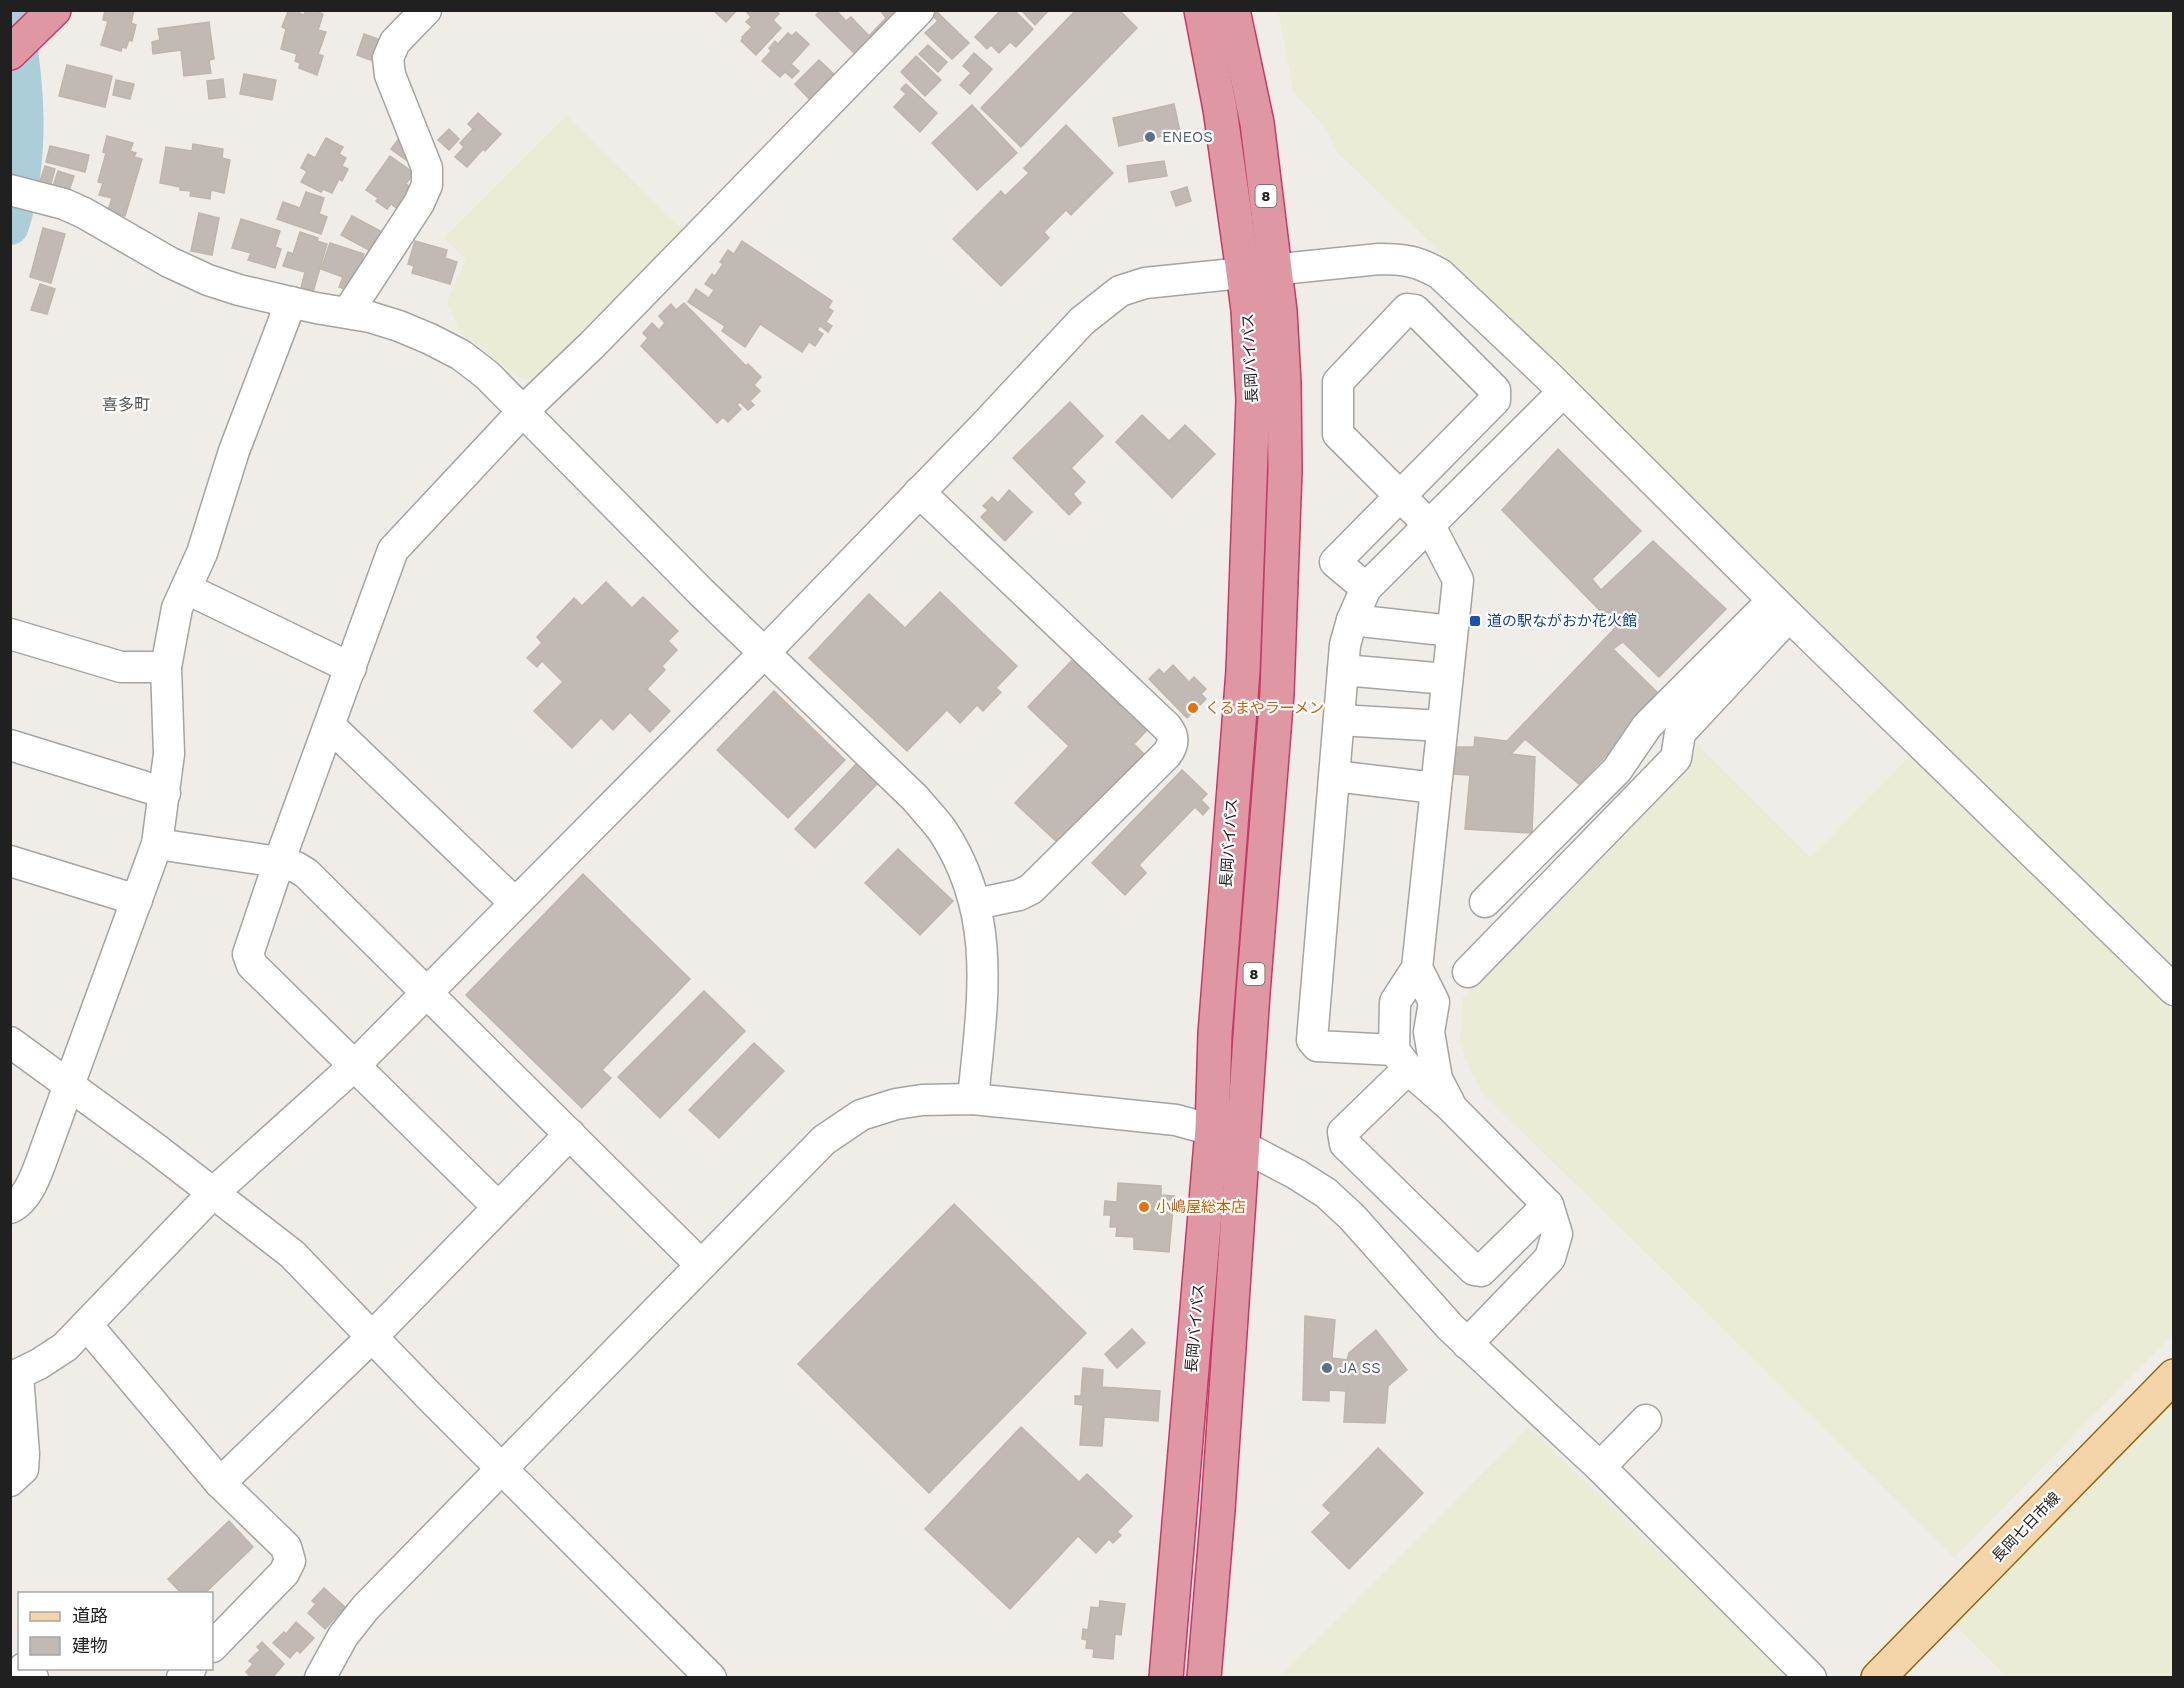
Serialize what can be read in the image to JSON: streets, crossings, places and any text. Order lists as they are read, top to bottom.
{
  "streets": {
    "highway": ["8", "長岡バイパス"],
    "main road": ["長岡七日市線"]
  },
  "districts": ["喜多町"],
  "places": {
    "other": [
      "ENEOS",
      "くるまやラーメン",
      "小嶋屋総本店",
      "JA SS"
    ],
    "transit": ["道の駅ながおか花火館"]
  },
  "legend": ["道路", "建物"]
}
